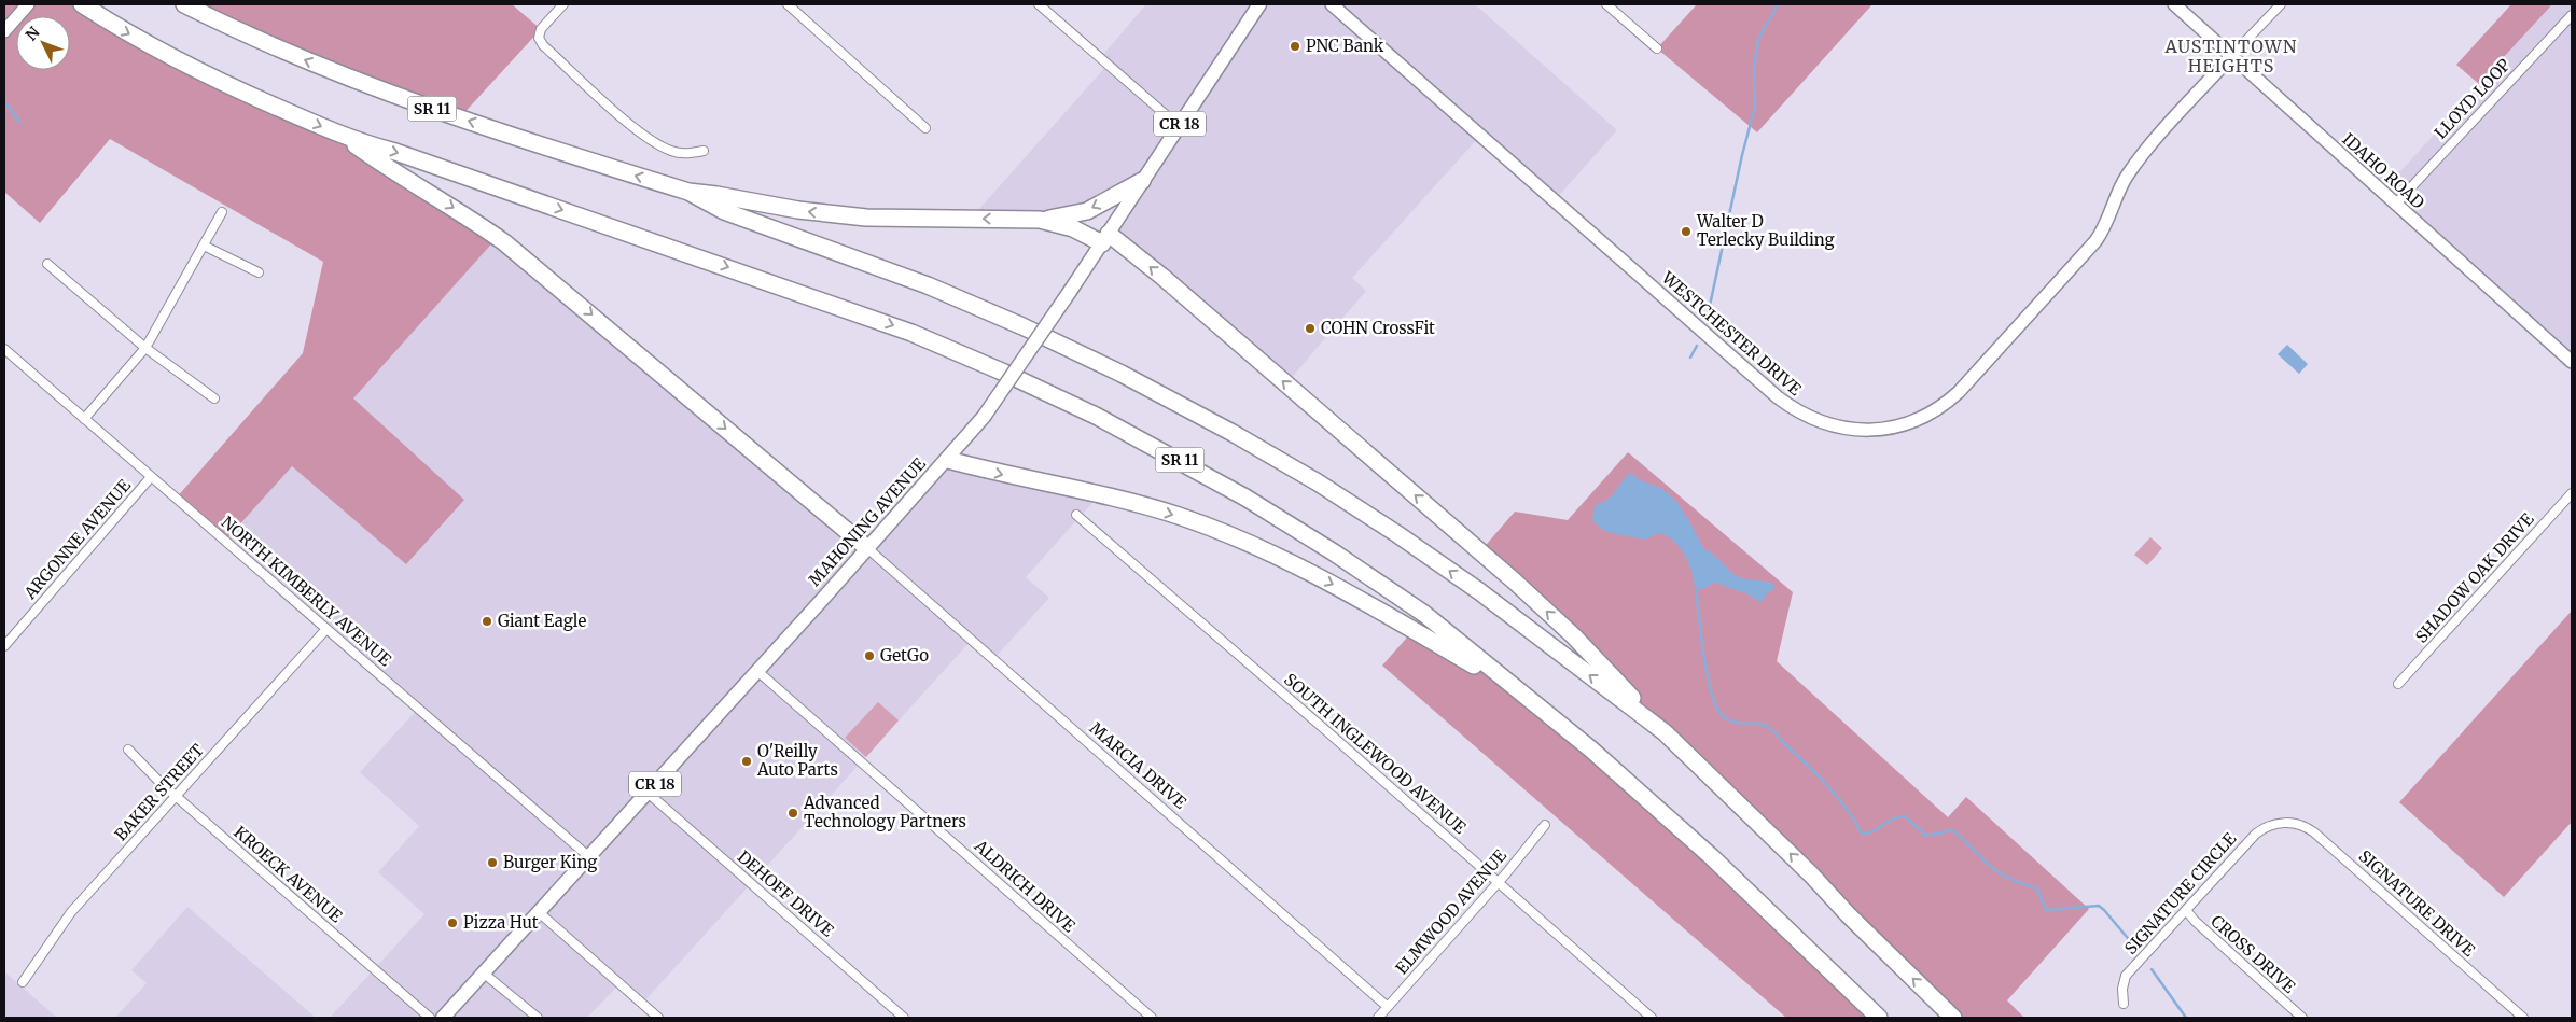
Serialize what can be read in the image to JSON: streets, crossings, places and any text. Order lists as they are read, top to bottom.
{
  "streets": {
    "highway": ["SR 11"],
    "main road": ["CR 18", "MAHONING AVENUE"],
    "street": [
      "LLOYD LOOP",
      "IDAHO ROAD",
      "WESTCHESTER DRIVE",
      "ARGONNE AVENUE",
      "SHADOW OAK DRIVE",
      "NORTH KIMBERLY AVENUE",
      "SOUTH INGLEWOOD AVENUE",
      "MARCIA DRIVE",
      "BAKER STREET",
      "KROECK AVENUE",
      "ALDRICH DRIVE",
      "DEHOFF DRIVE",
      "SIGNATURE CIRCLE",
      "SIGNATURE DRIVE",
      "ELMWOOD AVENUE",
      "CROSS DRIVE"
    ]
  },
  "crossings": [
    ["LLOYD LOOP", "IDAHO ROAD"],
    ["IDAHO ROAD", "WESTCHESTER DRIVE"],
    ["MAHONING AVENUE", "NORTH KIMBERLY AVENUE"],
    ["MAHONING AVENUE", "MARCIA DRIVE"],
    ["MAHONING AVENUE", "ALDRICH DRIVE"],
    ["MAHONING AVENUE", "DEHOFF DRIVE"],
    ["ARGONNE AVENUE", "NORTH KIMBERLY AVENUE"],
    ["NORTH KIMBERLY AVENUE", "BAKER STREET"],
    ["SOUTH INGLEWOOD AVENUE", "ELMWOOD AVENUE"],
    ["MARCIA DRIVE", "ELMWOOD AVENUE"],
    ["BAKER STREET", "KROECK AVENUE"],
    ["SIGNATURE CIRCLE", "SIGNATURE DRIVE"],
    ["SIGNATURE CIRCLE", "CROSS DRIVE"]
  ],
  "districts": ["AUSTINTOWN HEIGHTS"],
  "places": [
    "PNC Bank",
    "Walter D Terlecky Building",
    "COHN CrossFit",
    "Giant Eagle",
    "GetGo",
    "O'Reilly Auto Parts",
    "Advanced Technology Partners",
    "Burger King",
    "Pizza Hut"
  ],
  "north": "top left"
}
